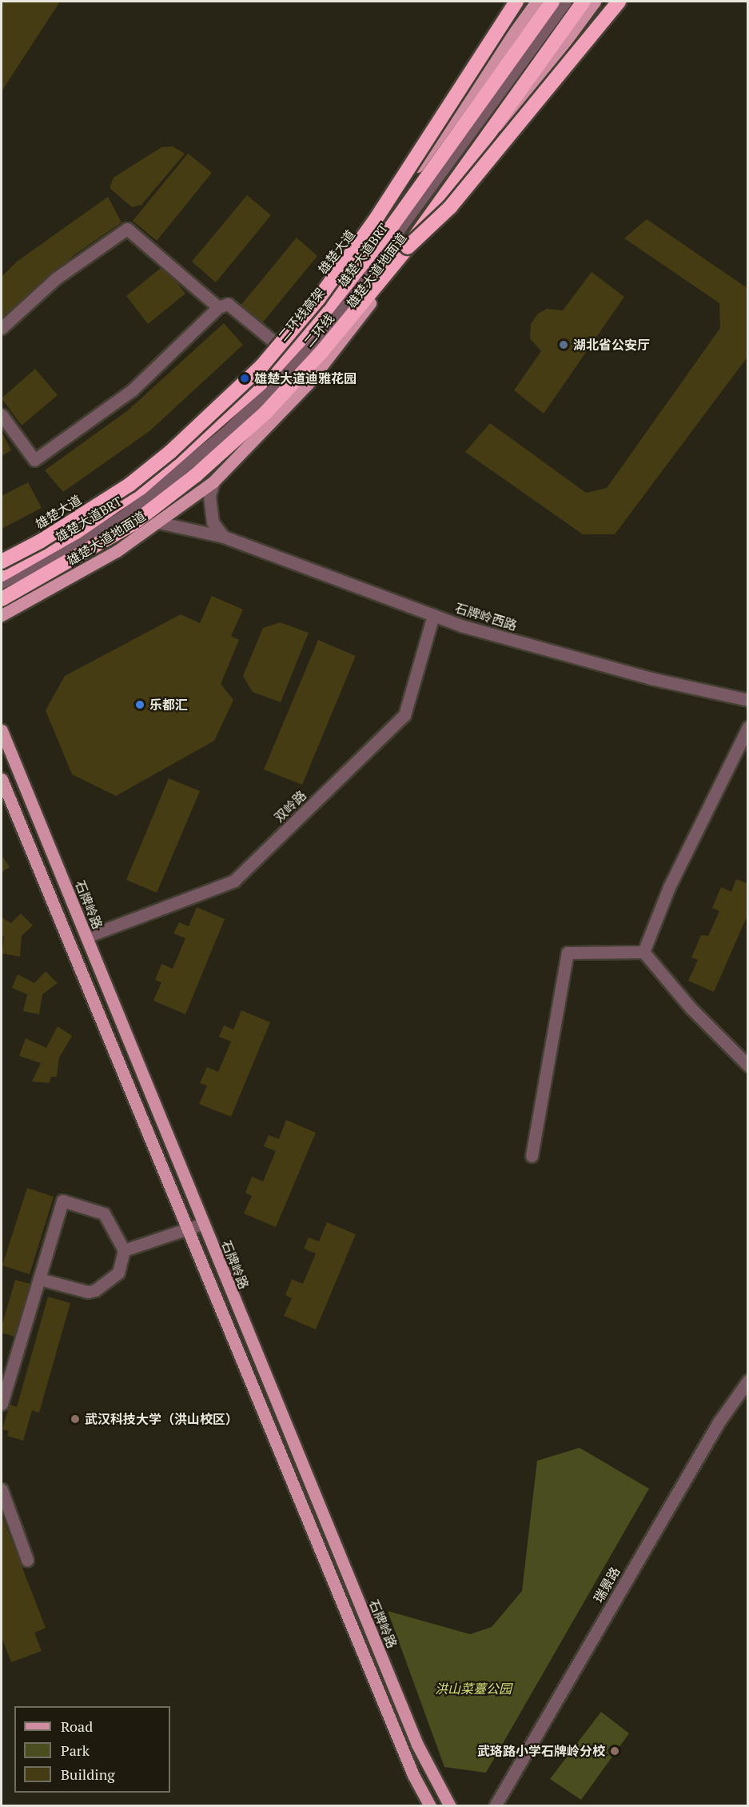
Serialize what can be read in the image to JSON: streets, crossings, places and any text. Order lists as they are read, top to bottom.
{
  "streets": {
    "highway": ["二环线高架", "二环线"],
    "main road": ["雄楚大道", "雄楚大道地面道", "石牌岭路"],
    "street": [
      "雄楚大道BRT",
      "石牌岭西路",
      "双岭路",
      "瑞景路"
    ]
  },
  "crossings": [
    ["雄楚大道地面道", "石牌岭西路"],
    ["石牌岭西路", "双岭路"],
    ["双岭路", "石牌岭路"]
  ],
  "parks": ["洪山菜薹公园"],
  "places": [
    "湖北省公安厅",
    "雄楚大道迪雅花园",
    "乐都汇",
    "武汉科技大学（洪山校区）",
    "武珞路小学石牌岭分校"
  ],
  "legend": ["Road", "Park", "Building"]
}
